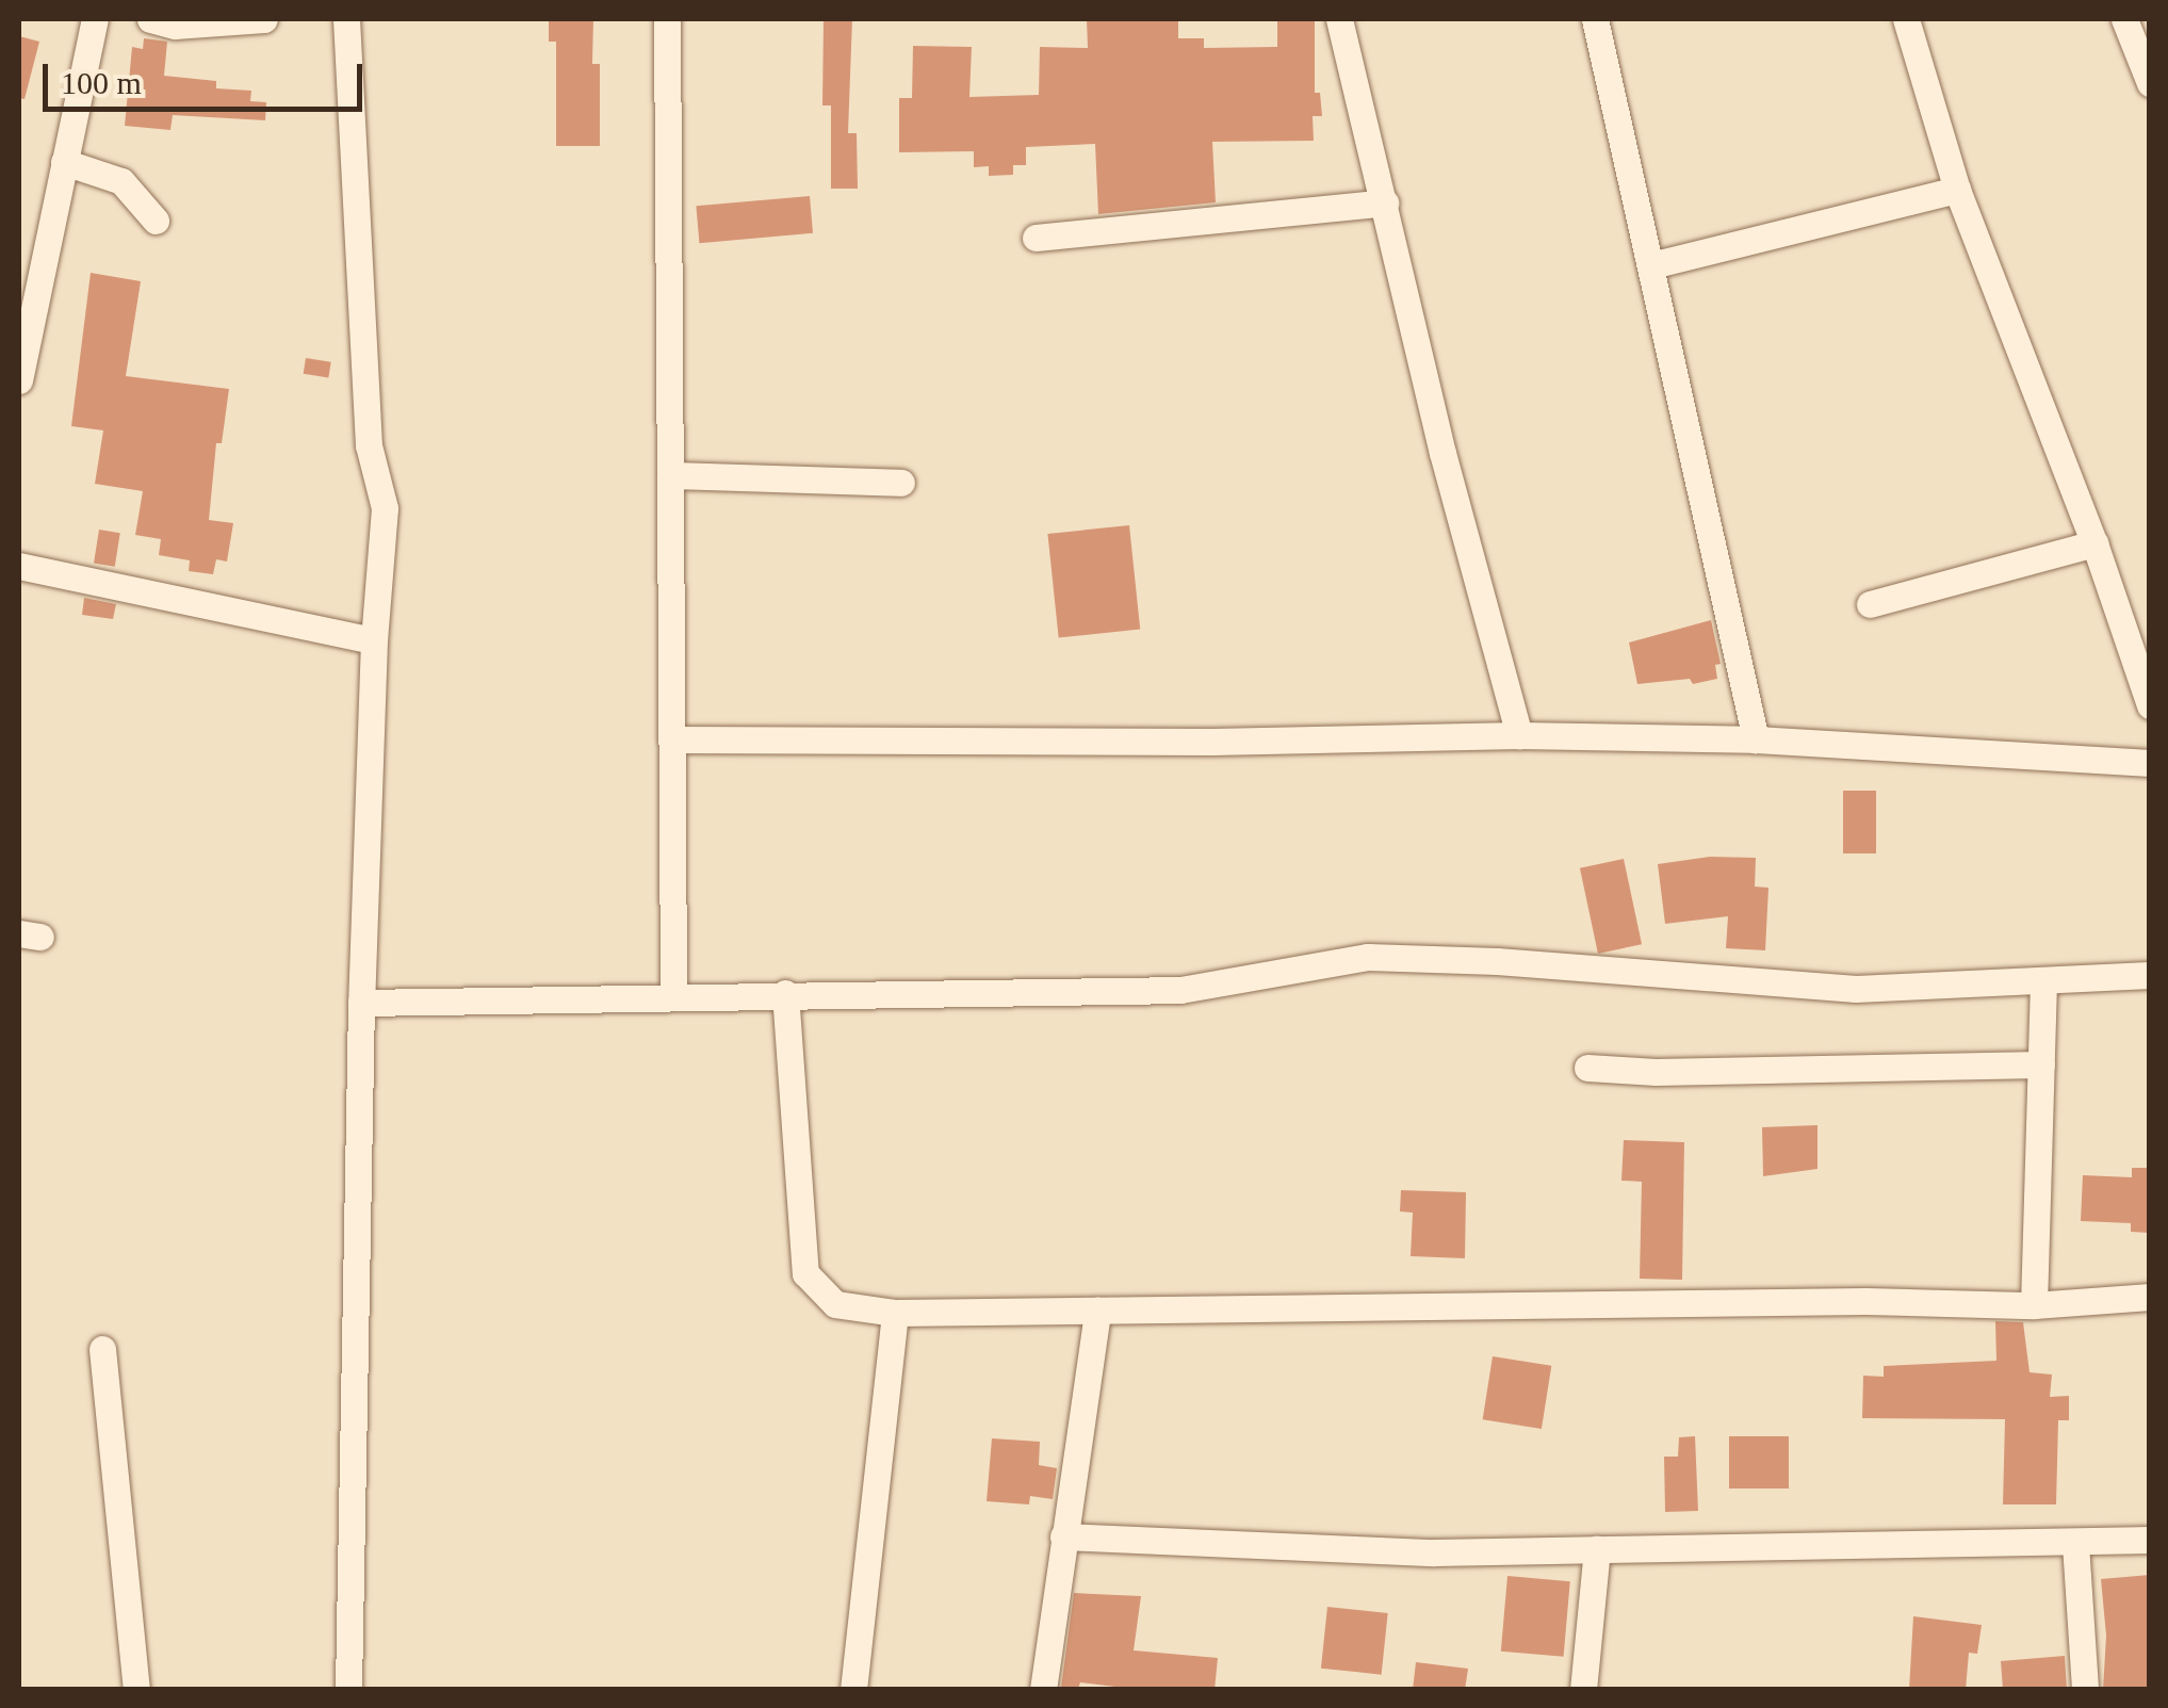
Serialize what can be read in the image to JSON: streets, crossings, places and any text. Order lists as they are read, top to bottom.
{
  "scale_bar": "100 m"
}
